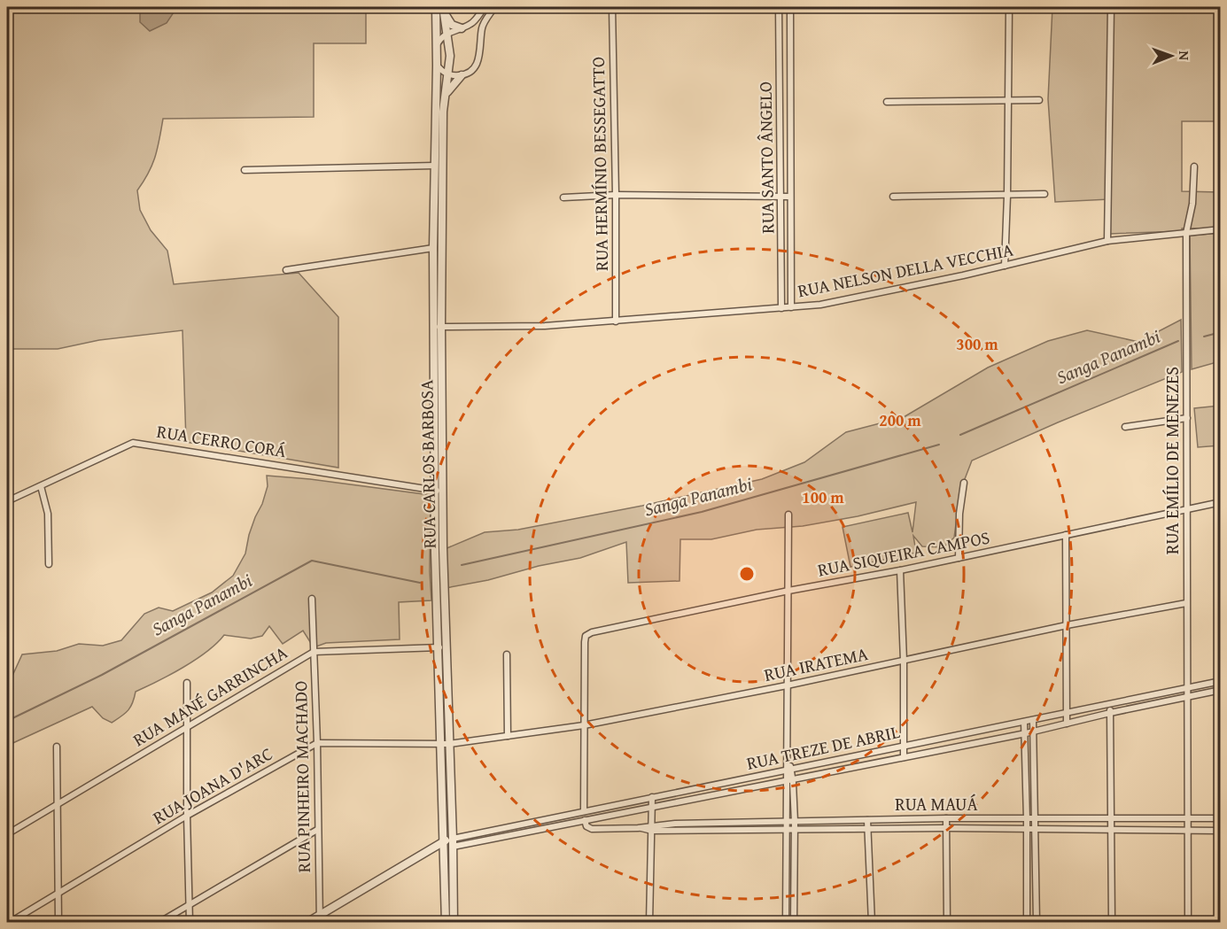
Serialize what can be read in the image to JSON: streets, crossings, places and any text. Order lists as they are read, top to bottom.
{
  "streets": {
    "street": [
      "RUA SANTO ÂNGELO",
      "RUA HERMÍNIO BESSEGATTO",
      "RUA NELSON DELLA VECCHIA",
      "RUA CERRO CORÁ",
      "RUA EMÍLIO DE MENEZES",
      "RUA CARLOS BARBOSA",
      "RUA SIQUEIRA CAMPOS",
      "RUA IRATEMA",
      "RUA MANÉ GARRINCHA",
      "RUA TREZE DE ABRIL",
      "RUA PINHEIRO MACHADO",
      "RUA JOANA D'ARC",
      "RUA MAUÁ"
    ]
  },
  "crossings": [
    ["RUA SANTO ÂNGELO", "RUA NELSON DELLA VECCHIA"],
    ["RUA HERMÍNIO BESSEGATTO", "RUA NELSON DELLA VECCHIA"],
    ["RUA NELSON DELLA VECCHIA", "RUA EMÍLIO DE MENEZES"],
    ["RUA NELSON DELLA VECCHIA", "RUA CARLOS BARBOSA"],
    ["RUA CERRO CORÁ", "RUA CARLOS BARBOSA"],
    ["RUA EMÍLIO DE MENEZES", "RUA SIQUEIRA CAMPOS"],
    ["RUA EMÍLIO DE MENEZES", "RUA IRATEMA"],
    ["RUA EMÍLIO DE MENEZES", "RUA TREZE DE ABRIL"],
    ["RUA EMÍLIO DE MENEZES", "RUA MAUÁ"],
    ["RUA CARLOS BARBOSA", "RUA IRATEMA"],
    ["RUA CARLOS BARBOSA", "RUA MANÉ GARRINCHA"],
    ["RUA CARLOS BARBOSA", "RUA TREZE DE ABRIL"],
    ["RUA CARLOS BARBOSA", "RUA JOANA D'ARC"],
    ["RUA SIQUEIRA CAMPOS", "RUA IRATEMA"],
    ["RUA IRATEMA", "RUA JOANA D'ARC"],
    ["RUA MANÉ GARRINCHA", "RUA PINHEIRO MACHADO"],
    ["RUA TREZE DE ABRIL", "RUA PINHEIRO MACHADO"],
    ["RUA PINHEIRO MACHADO", "RUA JOANA D'ARC"]
  ],
  "water": ["Sanga Panambi"],
  "north": "right",
  "rings": ["300 m", "200 m", "100 m"]
}
